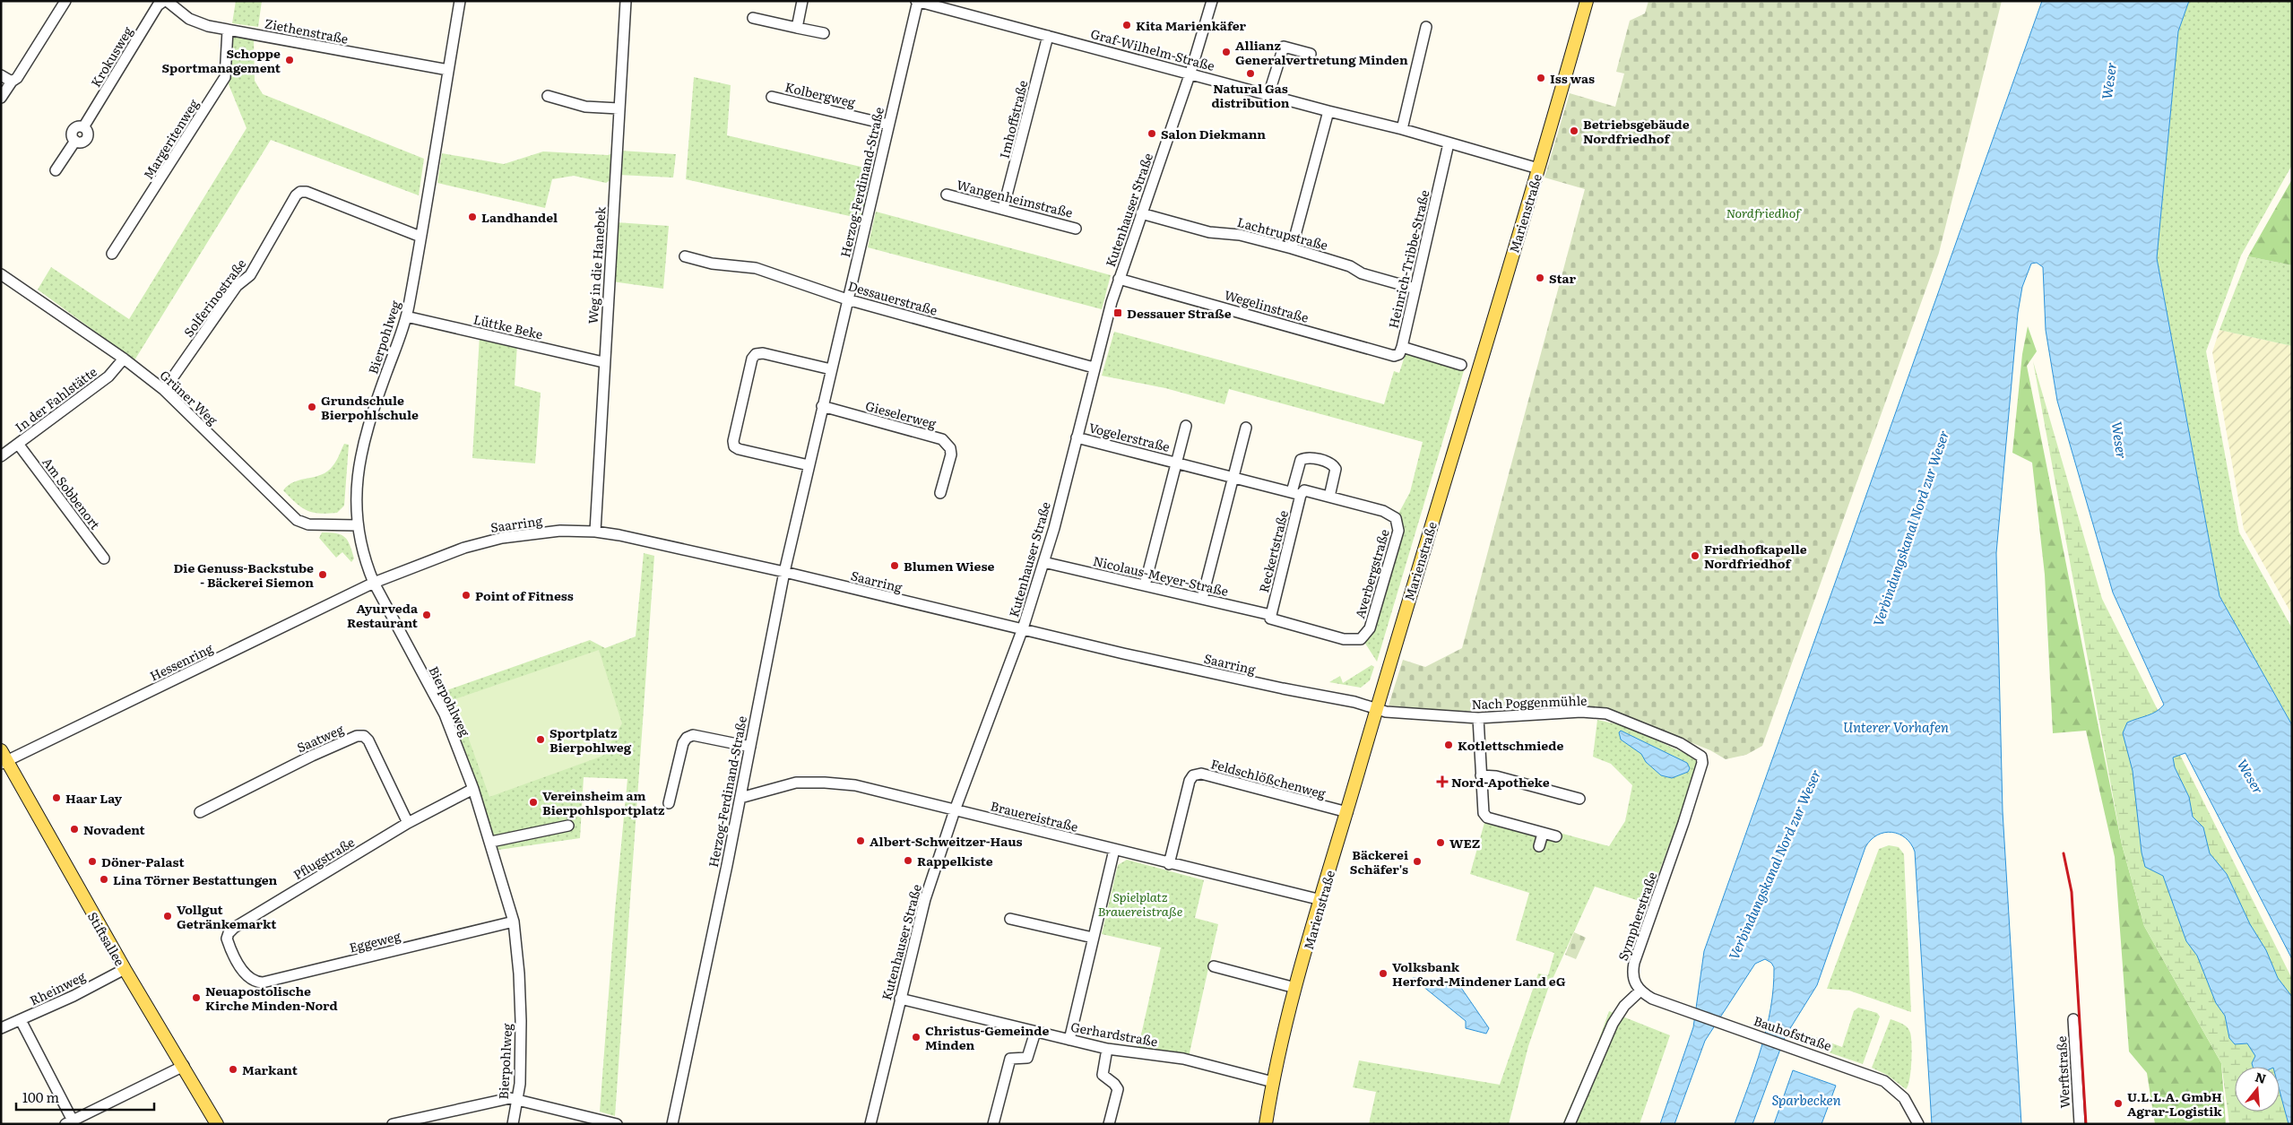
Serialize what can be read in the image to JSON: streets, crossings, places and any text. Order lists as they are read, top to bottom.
{
  "streets": {
    "main road": ["Marienstraße", "Stiftsallee"],
    "street": [
      "Ziethenstraße",
      "Graf-Wilhelm-Straße",
      "Krokusweg",
      "Kolbergweg",
      "Imhoffstraße",
      "Margeritenweg",
      "Herzog-Ferdinand-Straße",
      "Wangenheimstraße",
      "Kutenhauser Straße",
      "Lachtrupstraße",
      "Heinrich-Tribbe-Straße",
      "Weg in die Hanebek",
      "Solferinostraße",
      "Dessauerstraße",
      "Wegelinstraße",
      "Lüttke Beke",
      "Bierpohlweg",
      "Grüner Weg",
      "In der Fahlstätte",
      "Gieselerweg",
      "Vogelerstraße",
      "Am Sobbenort",
      "Saarring",
      "Reckertstraße",
      "Averbergstraße",
      "Nicolaus-Meyer-Straße",
      "Hessenring",
      "Nach Poggenmühle",
      "Saatweg",
      "Feldschlößchenweg",
      "Brauereistraße",
      "Pflugstraße",
      "Sympherstraße",
      "Eggeweg",
      "Rheinweg",
      "Bauhofstraße",
      "Gerhardstraße",
      "Werftstraße"
    ]
  },
  "crossings": [
    ["Ziethenstraße", "Krokusweg"],
    ["Ziethenstraße", "Margeritenweg"],
    ["Ziethenstraße", "Bierpohlweg"],
    ["Graf-Wilhelm-Straße", "Imhoffstraße"],
    ["Graf-Wilhelm-Straße", "Herzog-Ferdinand-Straße"],
    ["Graf-Wilhelm-Straße", "Kutenhauser Straße"],
    ["Graf-Wilhelm-Straße", "Marienstraße"],
    ["Graf-Wilhelm-Straße", "Heinrich-Tribbe-Straße"],
    ["Kolbergweg", "Herzog-Ferdinand-Straße"],
    ["Imhoffstraße", "Wangenheimstraße"],
    ["Herzog-Ferdinand-Straße", "Dessauerstraße"],
    ["Herzog-Ferdinand-Straße", "Gieselerweg"],
    ["Herzog-Ferdinand-Straße", "Saarring"],
    ["Herzog-Ferdinand-Straße", "Brauereistraße"],
    ["Kutenhauser Straße", "Lachtrupstraße"],
    ["Kutenhauser Straße", "Dessauerstraße"],
    ["Kutenhauser Straße", "Wegelinstraße"],
    ["Kutenhauser Straße", "Vogelerstraße"],
    ["Kutenhauser Straße", "Saarring"],
    ["Kutenhauser Straße", "Nicolaus-Meyer-Straße"],
    ["Kutenhauser Straße", "Brauereistraße"],
    ["Kutenhauser Straße", "Gerhardstraße"],
    ["Marienstraße", "Saarring"],
    ["Marienstraße", "Nach Poggenmühle"],
    ["Marienstraße", "Feldschlößchenweg"],
    ["Marienstraße", "Brauereistraße"],
    ["Marienstraße", "Gerhardstraße"],
    ["Lachtrupstraße", "Heinrich-Tribbe-Straße"],
    ["Heinrich-Tribbe-Straße", "Wegelinstraße"],
    ["Weg in die Hanebek", "Lüttke Beke"],
    ["Weg in die Hanebek", "Saarring"],
    ["Solferinostraße", "Bierpohlweg"],
    ["Solferinostraße", "Grüner Weg"],
    ["Lüttke Beke", "Bierpohlweg"],
    ["Bierpohlweg", "Grüner Weg"],
    ["Bierpohlweg", "Saarring"],
    ["Bierpohlweg", "Hessenring"],
    ["Bierpohlweg", "Pflugstraße"],
    ["Bierpohlweg", "Eggeweg"],
    ["Grüner Weg", "In der Fahlstätte"],
    ["In der Fahlstätte", "Am Sobbenort"],
    ["Vogelerstraße", "Reckertstraße"],
    ["Vogelerstraße", "Averbergstraße"],
    ["Saarring", "Hessenring"],
    ["Saarring", "Nach Poggenmühle"],
    ["Reckertstraße", "Averbergstraße"],
    ["Reckertstraße", "Nicolaus-Meyer-Straße"],
    ["Averbergstraße", "Nicolaus-Meyer-Straße"],
    ["Hessenring", "Stiftsallee"],
    ["Nach Poggenmühle", "Sympherstraße"],
    ["Saatweg", "Pflugstraße"],
    ["Feldschlößchenweg", "Brauereistraße"],
    ["Pflugstraße", "Eggeweg"],
    ["Sympherstraße", "Bauhofstraße"],
    ["Stiftsallee", "Rheinweg"]
  ],
  "water": [
    "Weser",
    "Verbindungskanal Nord zur Weser",
    "Unterer Vorhafen",
    "Sparbecken"
  ],
  "parks": ["Nordfriedhof", "Spielplatz Brauereistraße"],
  "places": {
    "other": [
      "Kita Marienkäfer",
      "Allianz Generalvertretung Minden",
      "Schoppe Sportmanagement",
      "Natural Gas distribution",
      "Iss was",
      "Betriebsgebäude Nordfriedhof",
      "Salon Diekmann",
      "Landhandel",
      "Star",
      "Grundschule Bierpohlschule",
      "Friedhofkapelle Nordfriedhof",
      "Blumen Wiese",
      "Die Genuss-Backstube - Bäckerei Siemon",
      "Point of Fitness",
      "Ayurveda Restaurant",
      "Sportplatz Bierpohlweg",
      "Kotlettschmiede",
      "Haar Lay",
      "Vereinsheim am Bierpohlsportplatz",
      "Novadent",
      "Albert-Schweitzer-Haus",
      "WEZ",
      "Rappelkiste",
      "Döner-Palast",
      "Bäckerei Schäfer's",
      "Lina Törner Bestattungen",
      "Vollgut Getränkemarkt",
      "Volksbank Herford-Mindener Land eG",
      "Neuapostolische Kirche Minden-Nord",
      "Christus-Gemeinde Minden",
      "Markant",
      "U.L.L.A. GmbH Agrar-Logistik"
    ],
    "transit": ["Dessauer Straße"],
    "health": ["Nord-Apotheke"]
  },
  "scale_bar": "100 m",
  "north": "top"
}
